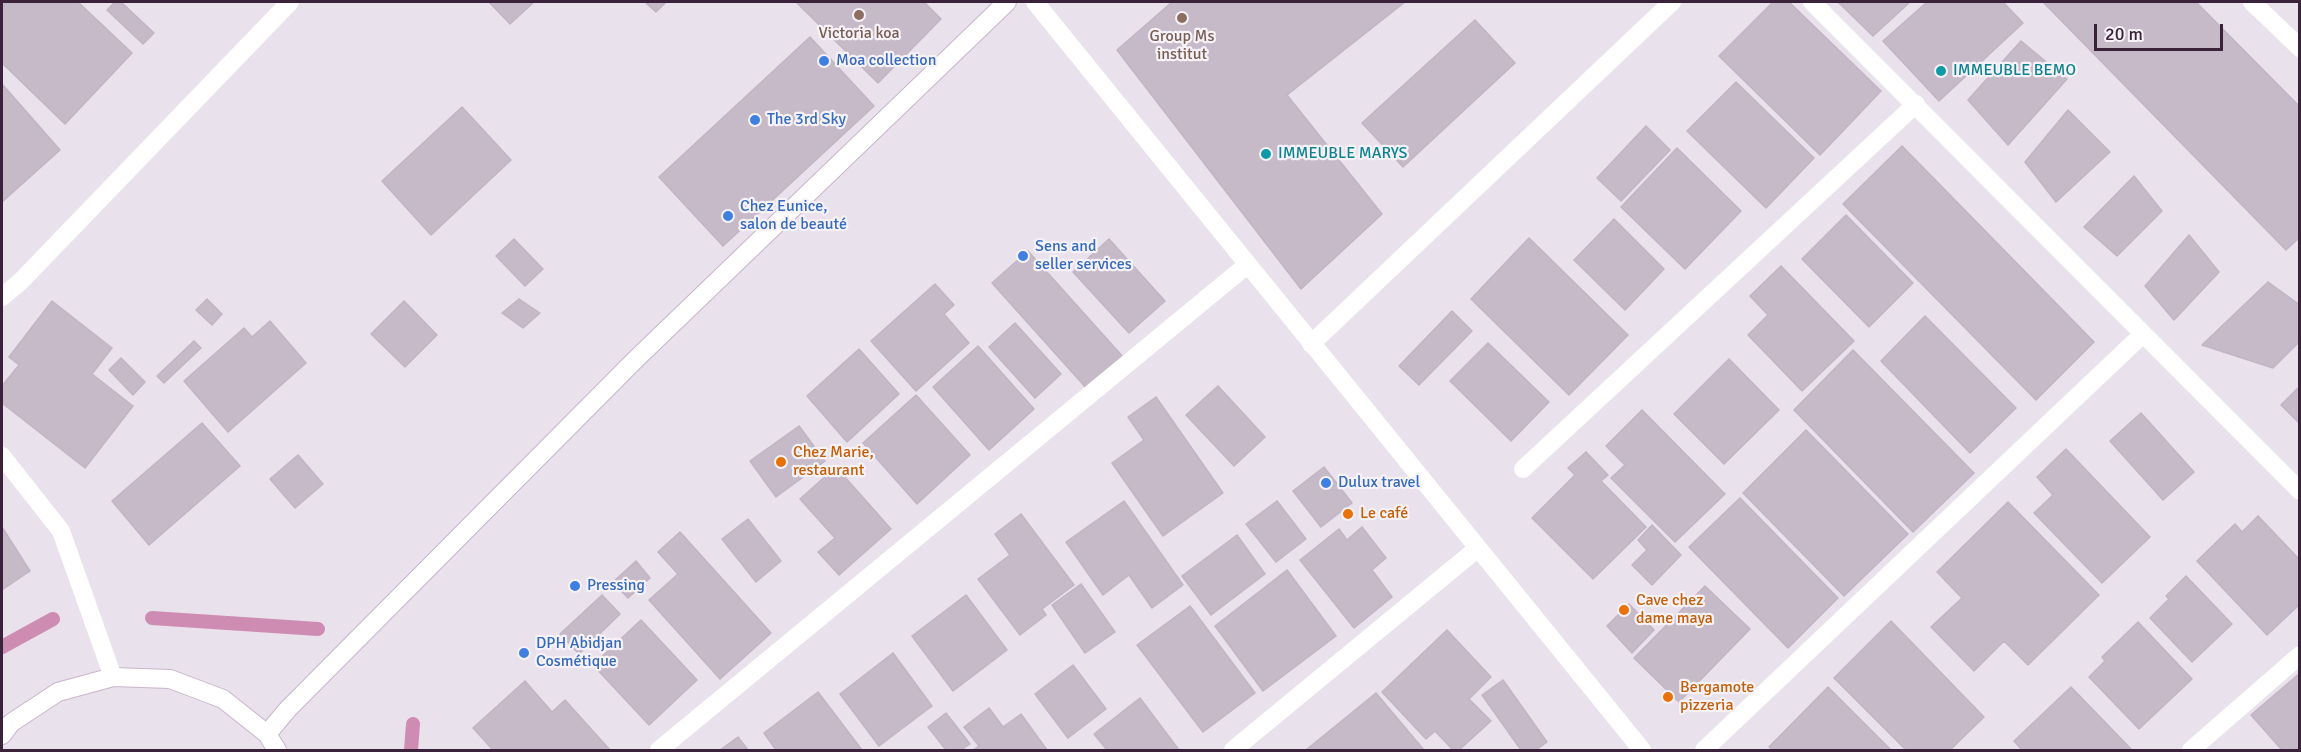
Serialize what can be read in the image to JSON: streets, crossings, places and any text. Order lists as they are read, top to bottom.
{
  "places": [
    "Victoria koa",
    "Group Ms institut",
    "Moa collection",
    "IMMEUBLE BEMO",
    "The 3rd Sky",
    "IMMEUBLE MARYS",
    "Chez Eunice, salon de beauté",
    "Sens and seller services",
    "Chez Marie, restaurant",
    "Dulux travel",
    "Le café",
    "Pressing",
    "Cave chez dame maya",
    "DPH Abidjan Cosmétique",
    "Bergamote pizzeria"
  ],
  "scale_bar": "20 m"
}
